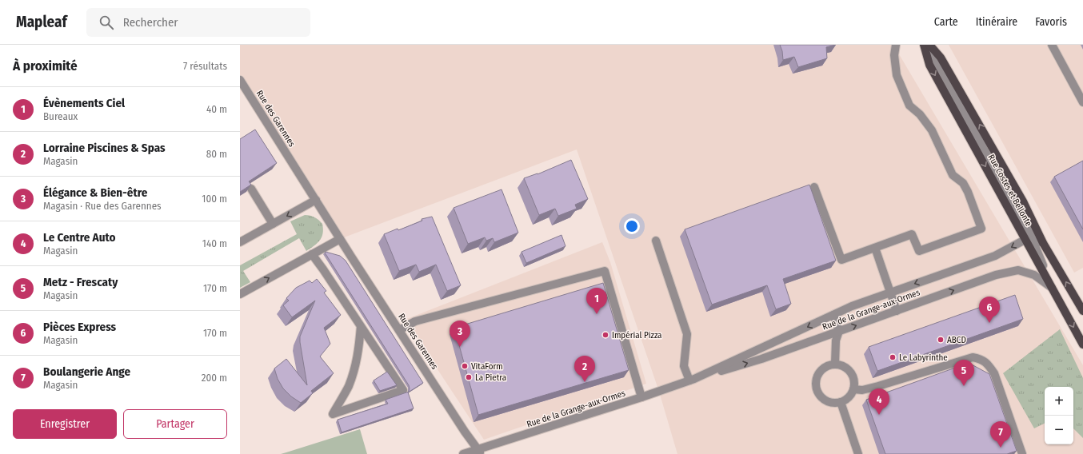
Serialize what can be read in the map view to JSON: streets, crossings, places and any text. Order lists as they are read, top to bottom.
{
  "streets": {
    "main road": ["Rue Costes et Bellonte"],
    "street": ["Rue des Garennes", "Rue de la Grange-aux-Ormes"]
  },
  "crossings": [
    ["Rue des Garennes", "Rue de la Grange-aux-Ormes"],
    ["Rue Costes et Bellonte", "Rue de la Grange-aux-Ormes"]
  ],
  "places": [
    "Impérial Pizza",
    "ABCD",
    "Le Labyrinthe",
    "VitaForm",
    "La Pietra"
  ],
  "page": {
    "header": "Mapleaf",
    "search": "Rechercher",
    "nav": ["Carte", "Itinéraire", "Favoris"],
    "heading": ["À proximité", "7 résultats"],
    "list": [
      {
        "mark": "1",
        "name": "Évènements Ciel",
        "note": "Bureaux",
        "value": "40 m"
      },
      {
        "mark": "2",
        "name": "Lorraine Piscines & Spas",
        "note": "Magasin",
        "value": "80 m"
      },
      {
        "mark": "3",
        "name": "Élégance & Bien-être",
        "note": "Magasin · Rue des Garennes",
        "value": "100 m"
      },
      {
        "mark": "4",
        "name": "Le Centre Auto",
        "note": "Magasin",
        "value": "140 m"
      },
      {
        "mark": "5",
        "name": "Metz - Frescaty",
        "note": "Magasin",
        "value": "170 m"
      },
      {
        "mark": "6",
        "name": "Pièces Express",
        "note": "Magasin",
        "value": "170 m"
      },
      {
        "mark": "7",
        "name": "Boulangerie Ange",
        "note": "Magasin",
        "value": "200 m"
      }
    ],
    "pins": [
      "1",
      "6",
      "3",
      "2",
      "5",
      "4",
      "7"
    ],
    "map_buttons": ["+", "−"],
    "buttons": ["Enregistrer", "Partager"]
  }
}
